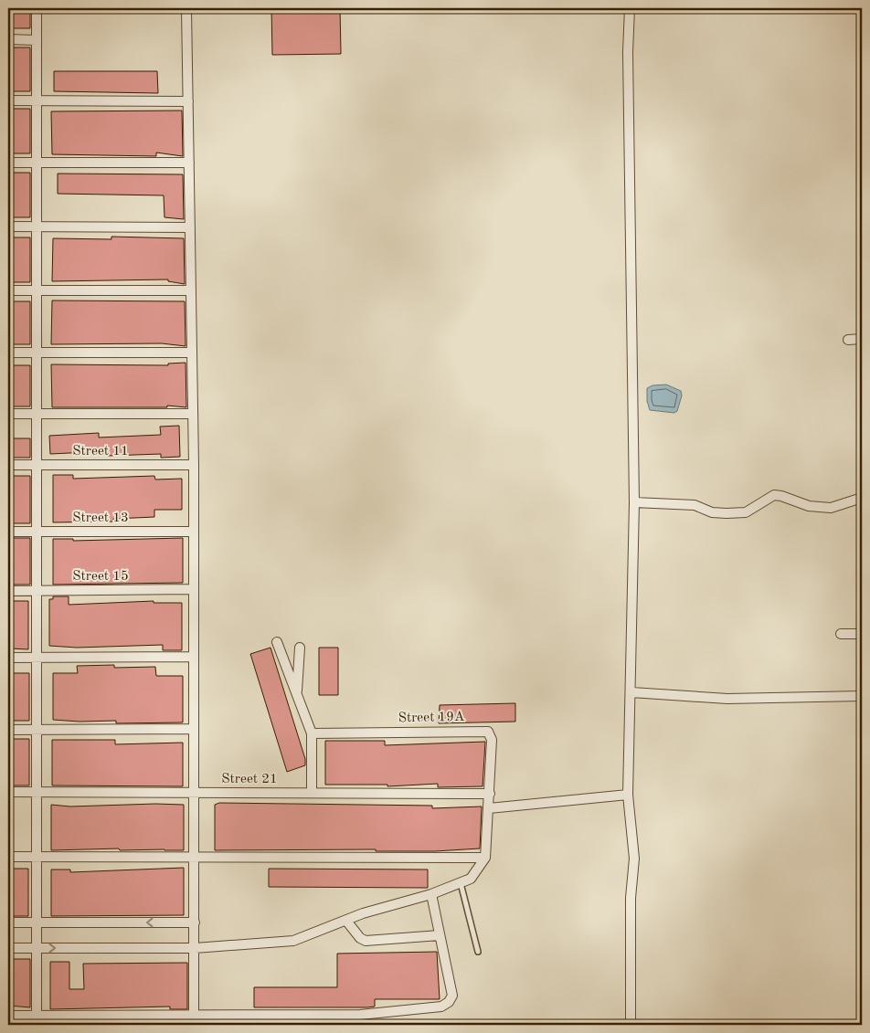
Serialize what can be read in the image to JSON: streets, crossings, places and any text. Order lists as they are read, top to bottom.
{
  "streets": {
    "street": [
      "Street 11",
      "Street 13",
      "Street 15",
      "Street 19A",
      "Street 21"
    ]
  },
  "crossings": [
    ["Street 19A", "Street 21"]
  ]
}
